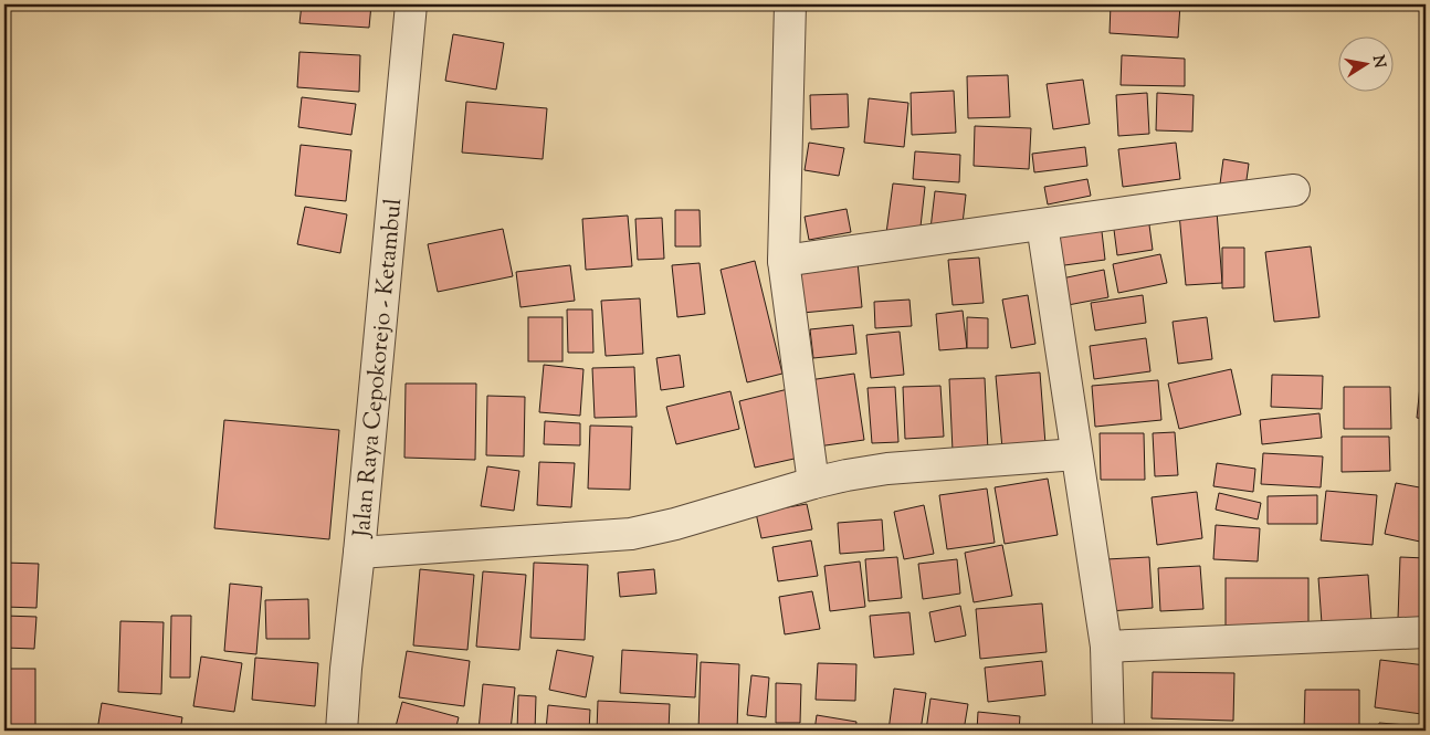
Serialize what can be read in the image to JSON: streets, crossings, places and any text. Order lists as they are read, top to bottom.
{
  "streets": {
    "street": ["Jalan Raya Cepokorejo - Ketambul"]
  },
  "north": "right"
}
